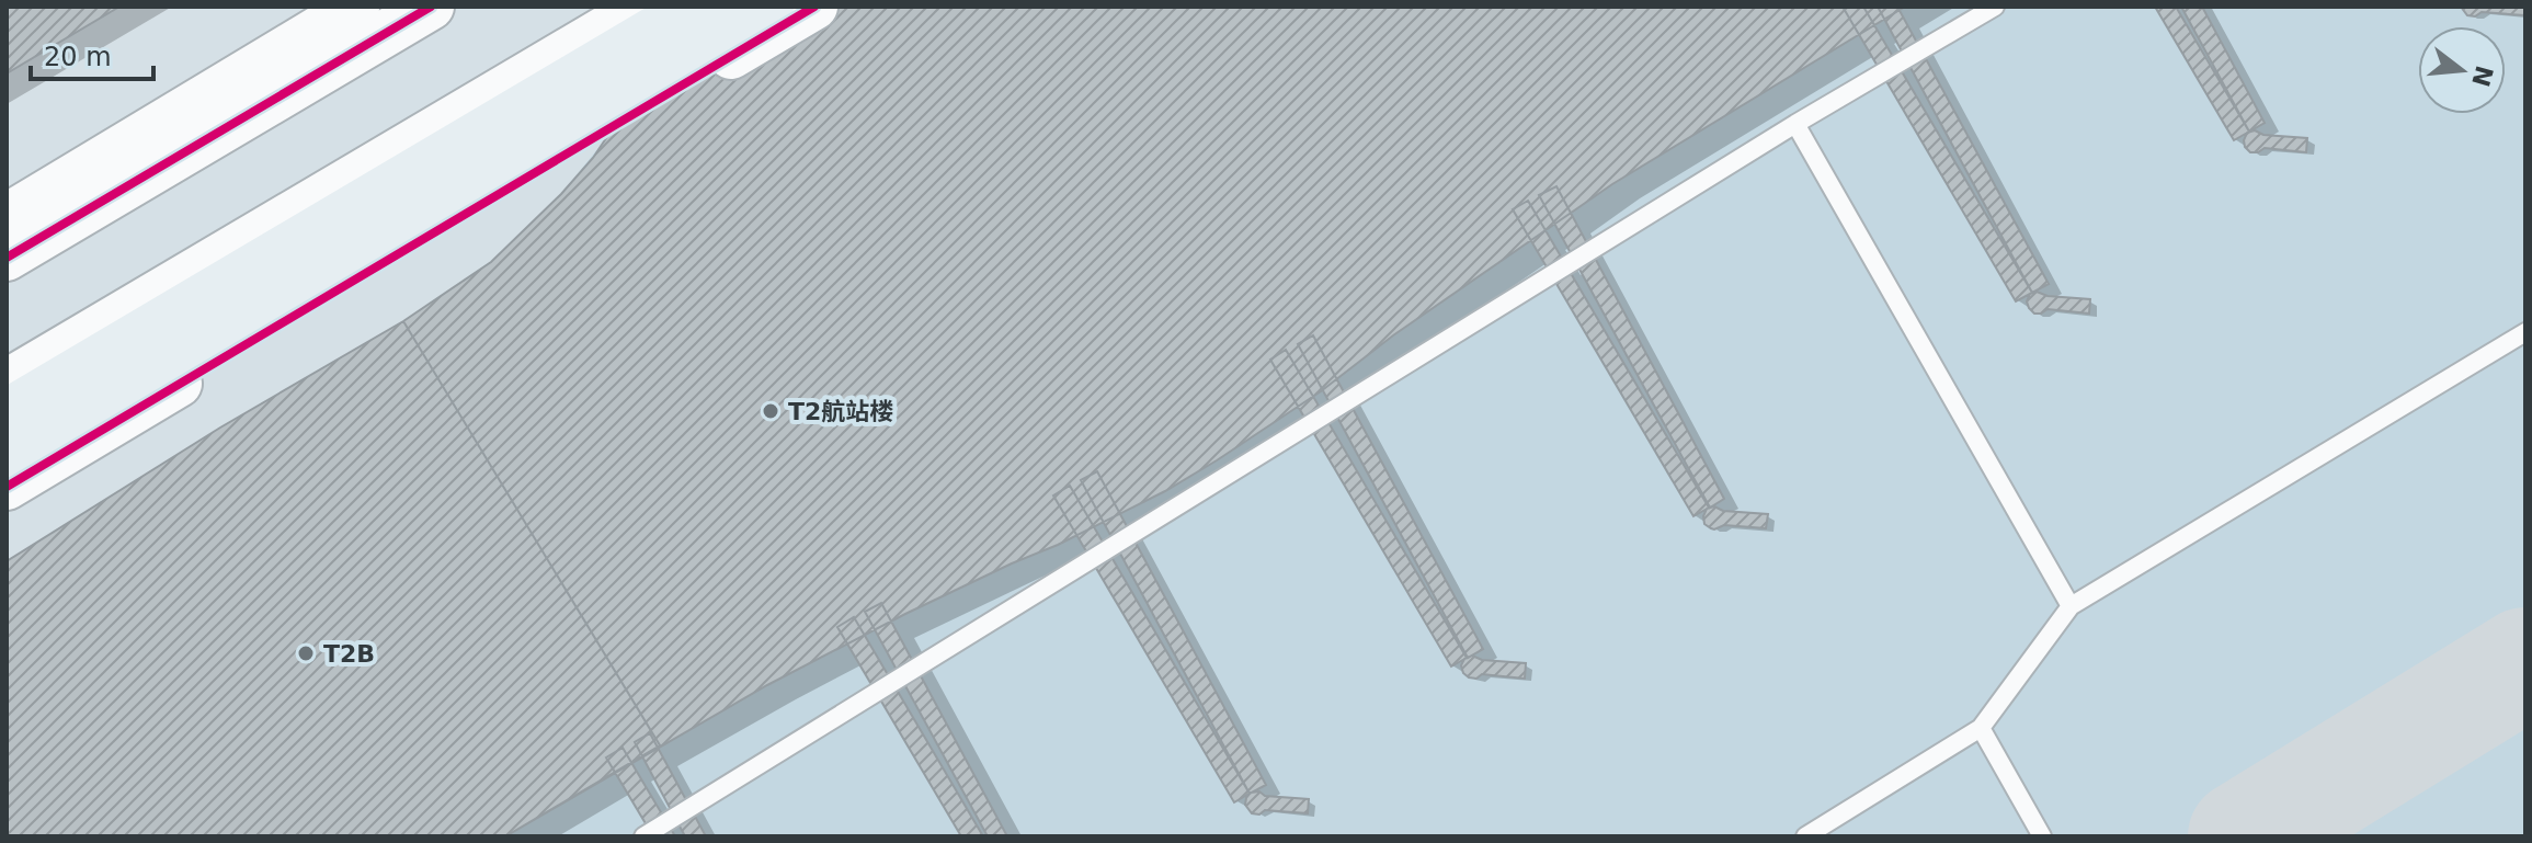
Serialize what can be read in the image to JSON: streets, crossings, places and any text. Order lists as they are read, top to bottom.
{
  "places": ["T2航站楼", "T2B"],
  "scale_bar": "20 m",
  "north": "right"
}
